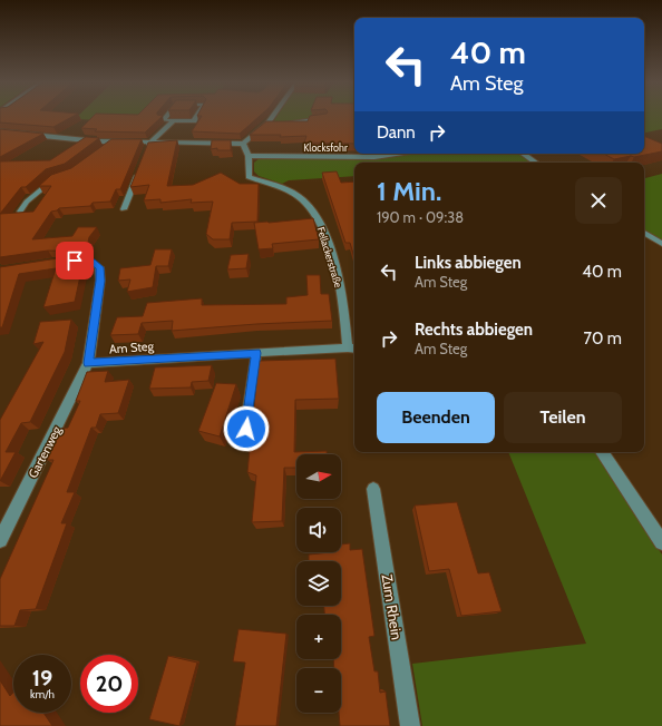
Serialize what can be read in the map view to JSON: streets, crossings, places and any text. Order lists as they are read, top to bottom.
{
  "streets": {
    "street": [
      "Klocksfohr",
      "Fellackerstraße",
      "Am Steg",
      "Gartenweg",
      "Zum Rhein"
    ]
  },
  "crossings": [
    ["Klocksfohr", "Fellackerstraße"],
    ["Fellackerstraße", "Am Steg"],
    ["Am Steg", "Gartenweg"]
  ],
  "north": "right",
  "page": {
    "turn": ["40 m", "Am Steg"],
    "then": "Dann",
    "heading": ["1 Min.", "190 m · 09:38"],
    "list": [
      {
        "name": "Links abbiegen",
        "note": "Am Steg",
        "value": "40 m"
      },
      {
        "name": "Rechts abbiegen",
        "note": "Am Steg",
        "value": "70 m"
      }
    ],
    "buttons": ["Beenden", "Teilen"],
    "map_buttons": ["+", "−"],
    "speed": "19 km/h",
    "limit": "20"
  }
}
